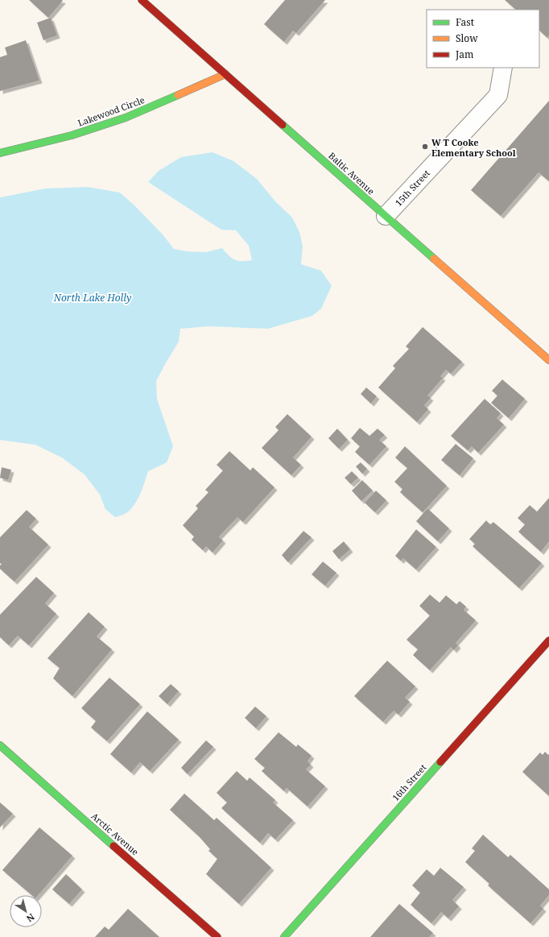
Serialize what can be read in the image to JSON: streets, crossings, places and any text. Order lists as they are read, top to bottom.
{
  "streets": {
    "street": [
      "Lakewood Circle",
      "Baltic Avenue",
      "15th Street",
      "16th Street",
      "Arctic Avenue"
    ]
  },
  "crossings": [
    ["Lakewood Circle", "Baltic Avenue"],
    ["Baltic Avenue", "15th Street"]
  ],
  "water": ["North Lake Holly"],
  "places": ["W T Cooke Elementary School"],
  "legend": ["Fast", "Slow", "Jam"],
  "north": "bottom right"
}
